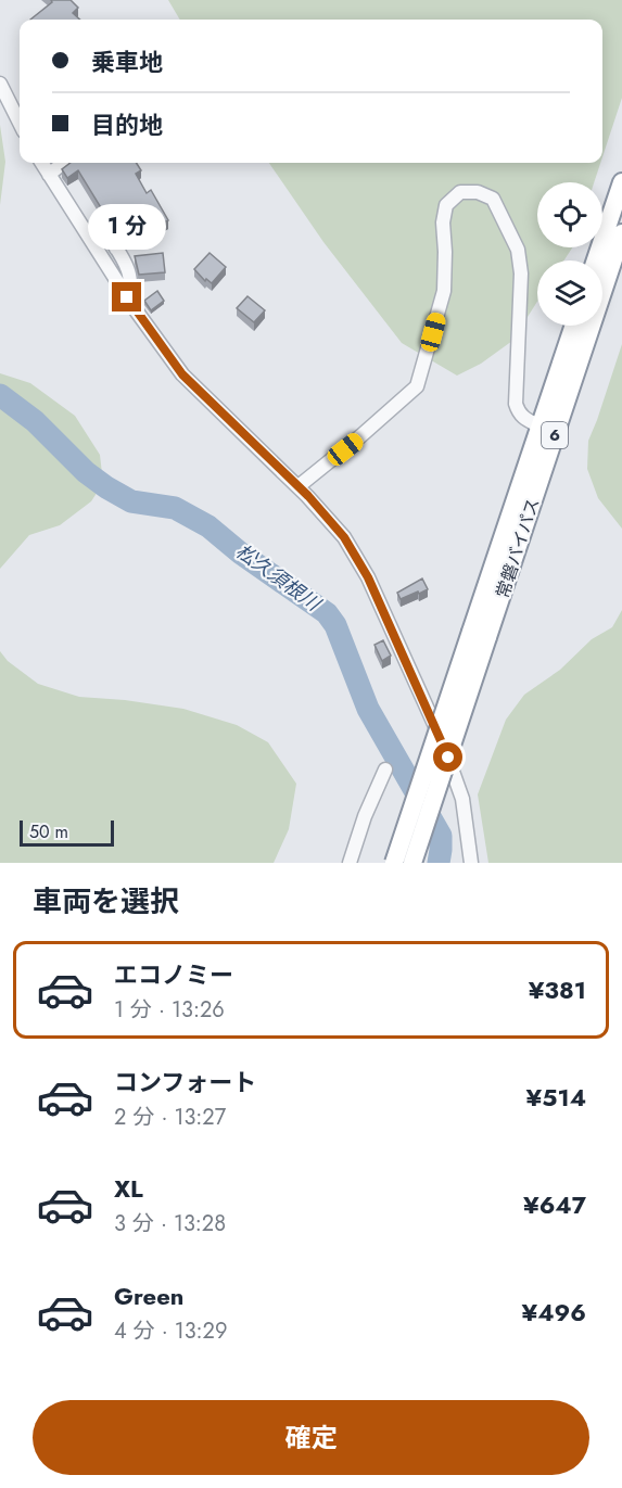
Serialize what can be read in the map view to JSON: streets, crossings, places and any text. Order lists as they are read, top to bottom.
{
  "streets": {
    "highway": ["6", "常磐バイパス"]
  },
  "water": ["松久須根川"],
  "scale_bar": "50 m",
  "page": {
    "banner": ["乗車地", "目的地"],
    "bubble": "1 分",
    "scale": "50 m",
    "heading": "車両を選択",
    "list": [
      {
        "name": "エコノミー",
        "note": "1 分 · 13:26",
        "value": "¥381"
      },
      {
        "name": "コンフォート",
        "note": "2 分 · 13:27",
        "value": "¥514"
      },
      {
        "name": "XL",
        "note": "3 分 · 13:28",
        "value": "¥647"
      },
      {
        "name": "Green",
        "note": "4 分 · 13:29",
        "value": "¥496"
      }
    ],
    "buttons": "確定"
  }
}
